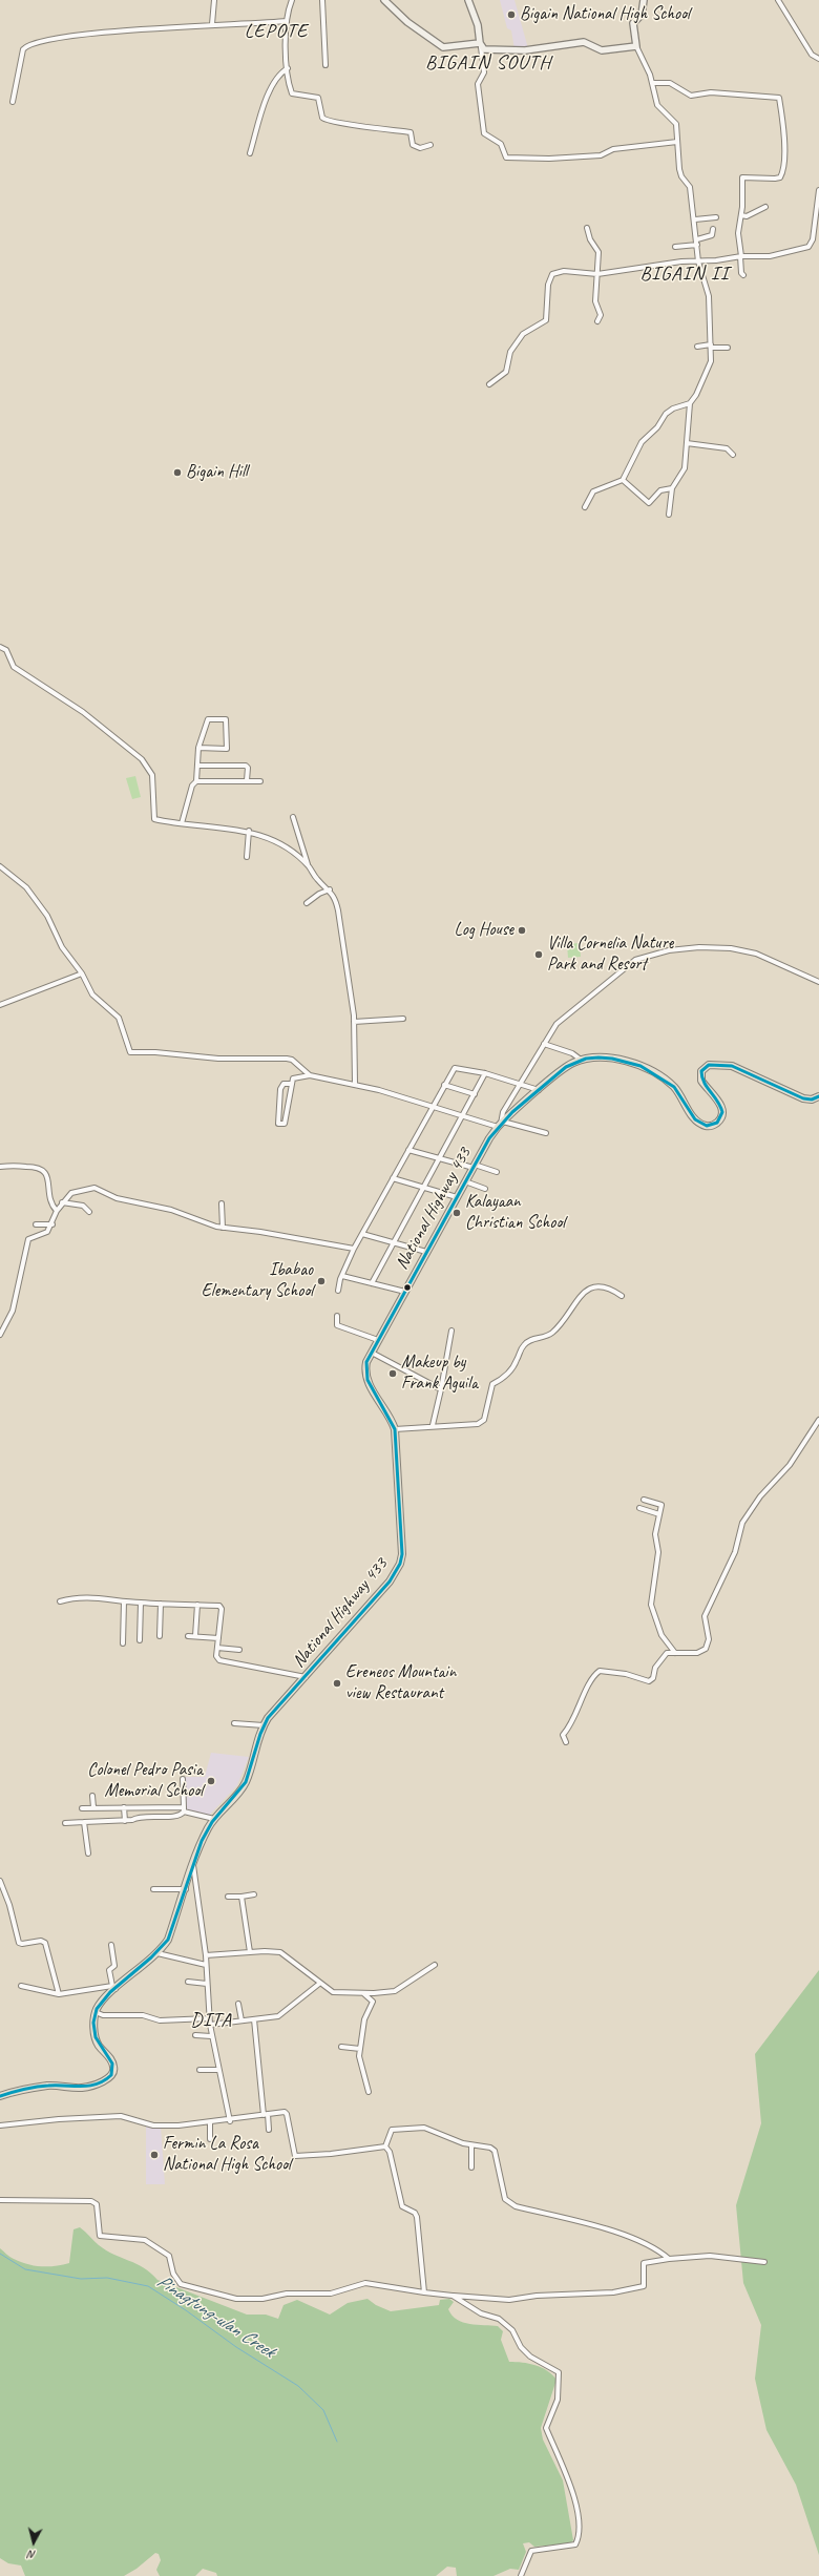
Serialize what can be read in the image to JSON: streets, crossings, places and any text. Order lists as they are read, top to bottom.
{
  "streets": {
    "main road": ["National Highway 433"]
  },
  "districts": [
    "LEPOTE",
    "BIGAIN SOUTH",
    "BIGAIN II",
    "DITA"
  ],
  "water": ["Pinagtung-ulan Creek"],
  "places": [
    "Bigain National High School",
    "Bigain Hill",
    "Log House",
    "Villa Cornelia Nature Park and Resort",
    "Kalayaan Christian School",
    "Ibabao Elementary School",
    "Makeup by Frank Aguila",
    "Ereneos Mountain view Restaurant",
    "Colonel Pedro Pasia Memorial School",
    "Fermin La Rosa National High School"
  ],
  "north": "bottom"
}
